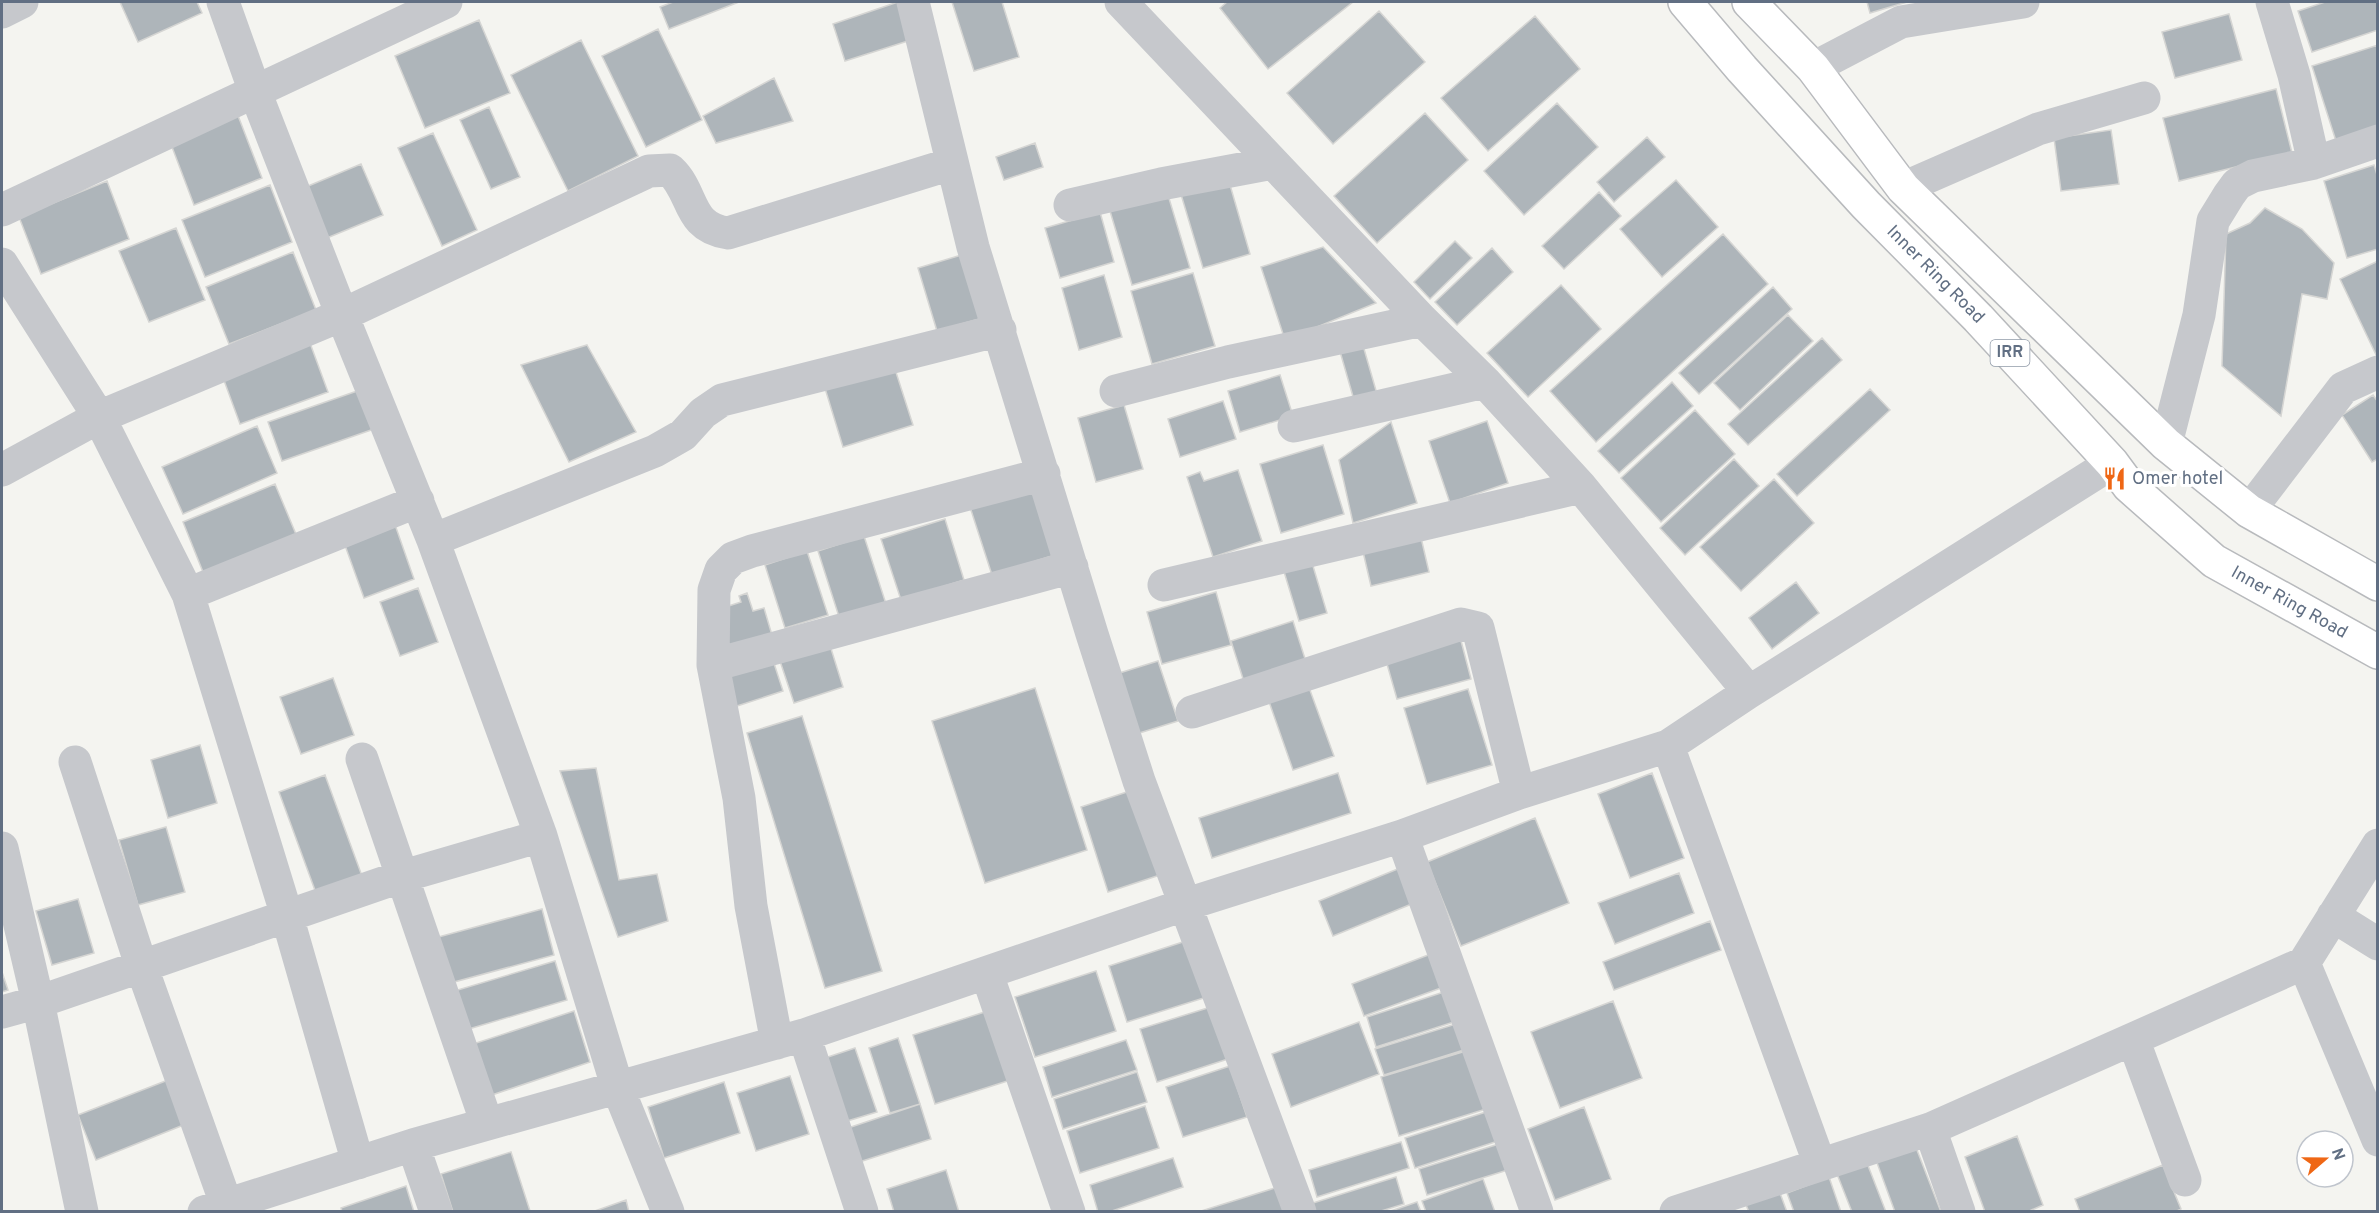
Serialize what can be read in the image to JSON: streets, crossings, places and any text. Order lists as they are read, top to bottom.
{
  "streets": {
    "highway": ["Inner Ring Road", "IRR"]
  },
  "places": {
    "restaurant": ["Omer hotel"]
  },
  "north": "right"
}
